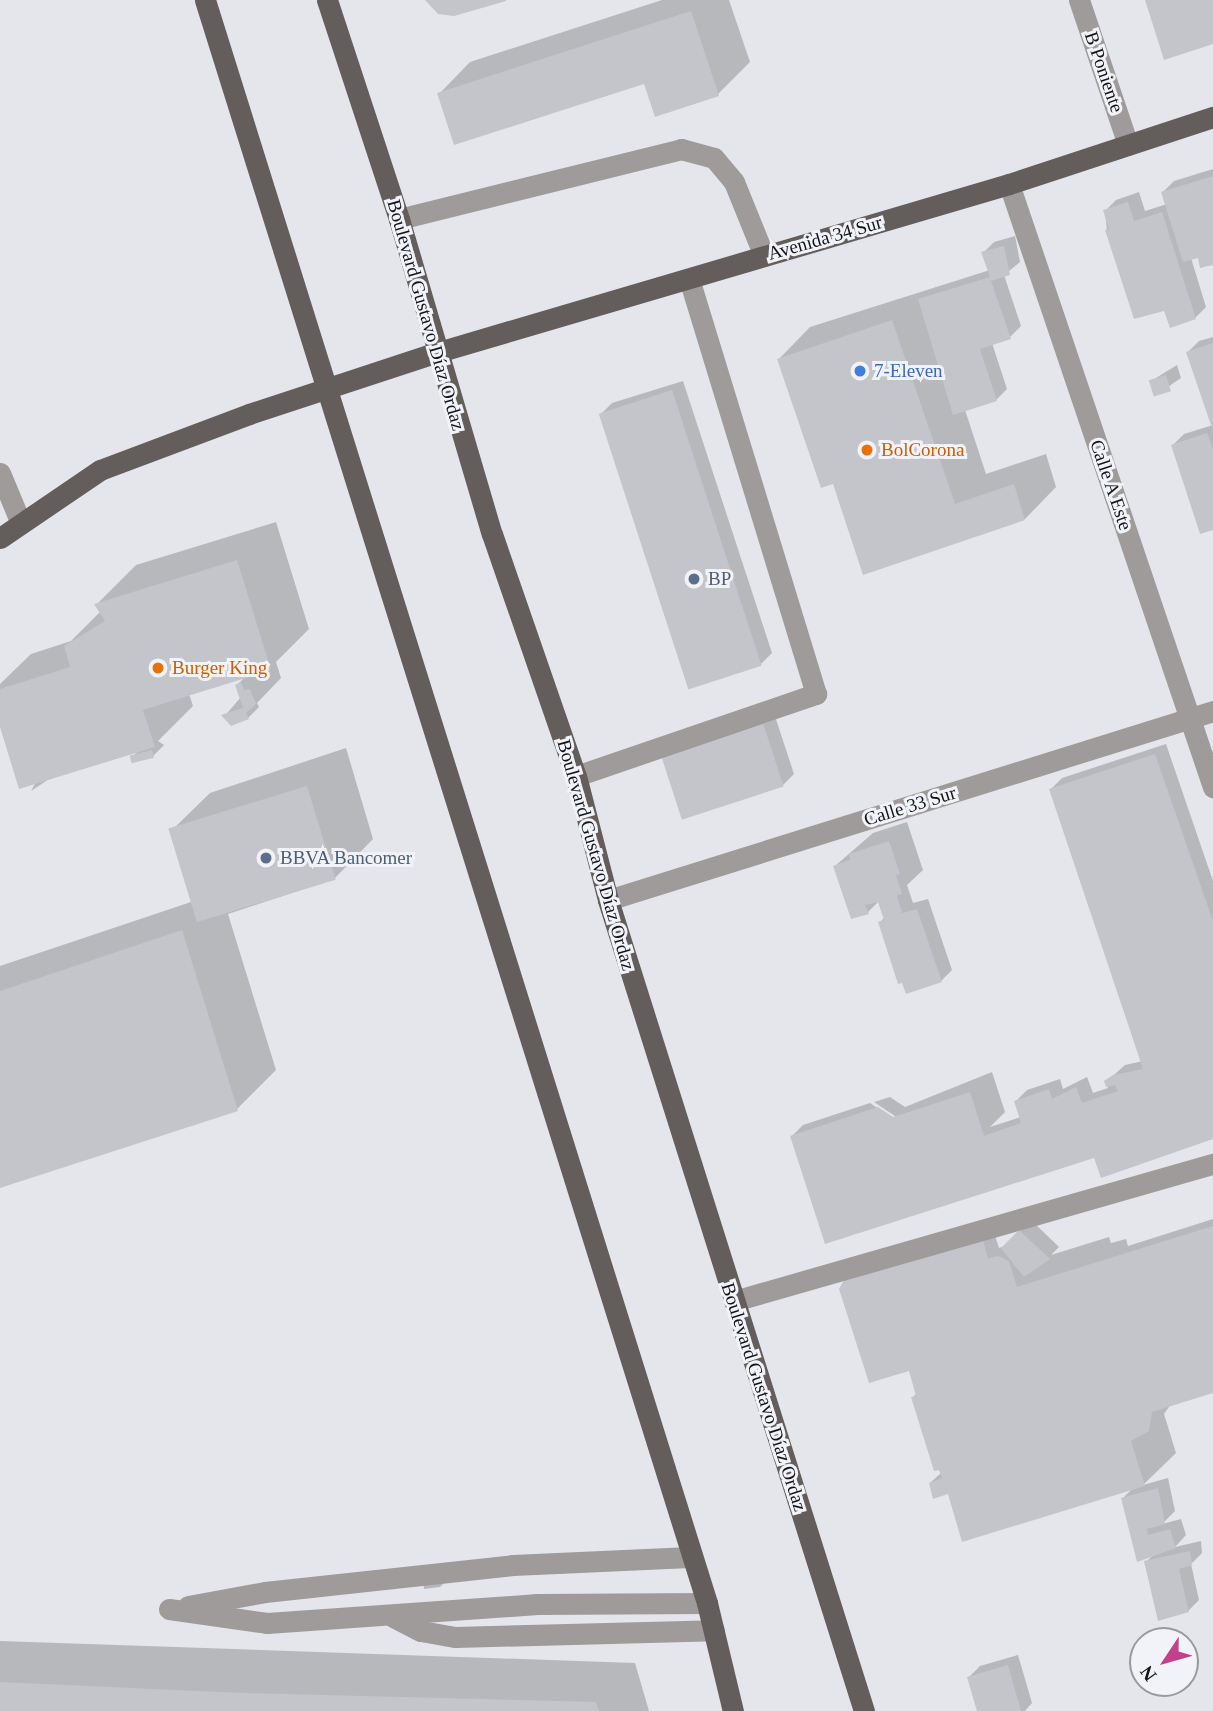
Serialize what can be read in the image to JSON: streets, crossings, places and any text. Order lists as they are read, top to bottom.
{
  "streets": {
    "main road": ["Avenida 34 Sur", "Boulevard Gustavo Díaz Ordaz"],
    "street": ["B Poniente", "Calle A Este", "Calle 33 Sur"]
  },
  "crossings": [
    ["B Poniente", "Avenida 34 Sur"],
    ["Avenida 34 Sur", "Boulevard Gustavo Díaz Ordaz"],
    ["Avenida 34 Sur", "Calle A Este"],
    ["Boulevard Gustavo Díaz Ordaz", "Calle 33 Sur"],
    ["Calle A Este", "Calle 33 Sur"]
  ],
  "places": [
    "7-Eleven",
    "BolCorona",
    "BP",
    "Burger King",
    "BBVA Bancomer"
  ],
  "north": "bottom left"
}
